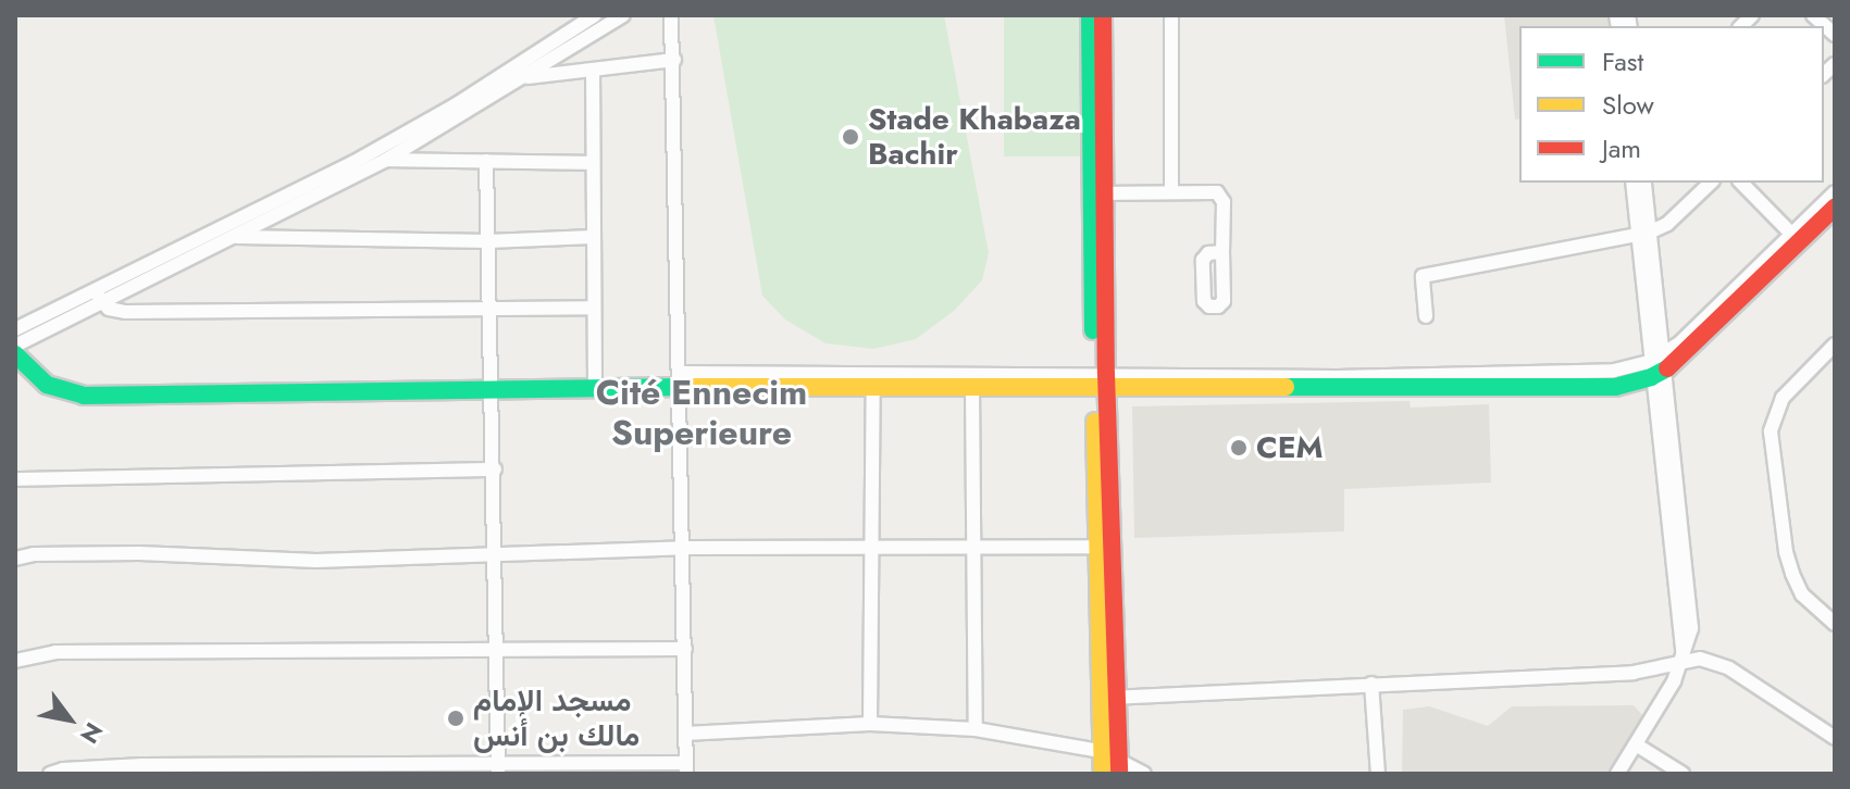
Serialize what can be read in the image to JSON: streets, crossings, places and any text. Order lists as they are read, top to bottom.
{
  "districts": ["Cité Ennecim Superieure"],
  "places": ["Stade Khabaza Bachir", "CEM", "مسجد الإمام مالك بن أنس"],
  "legend": ["Fast", "Slow", "Jam"],
  "north": "bottom right"
}
